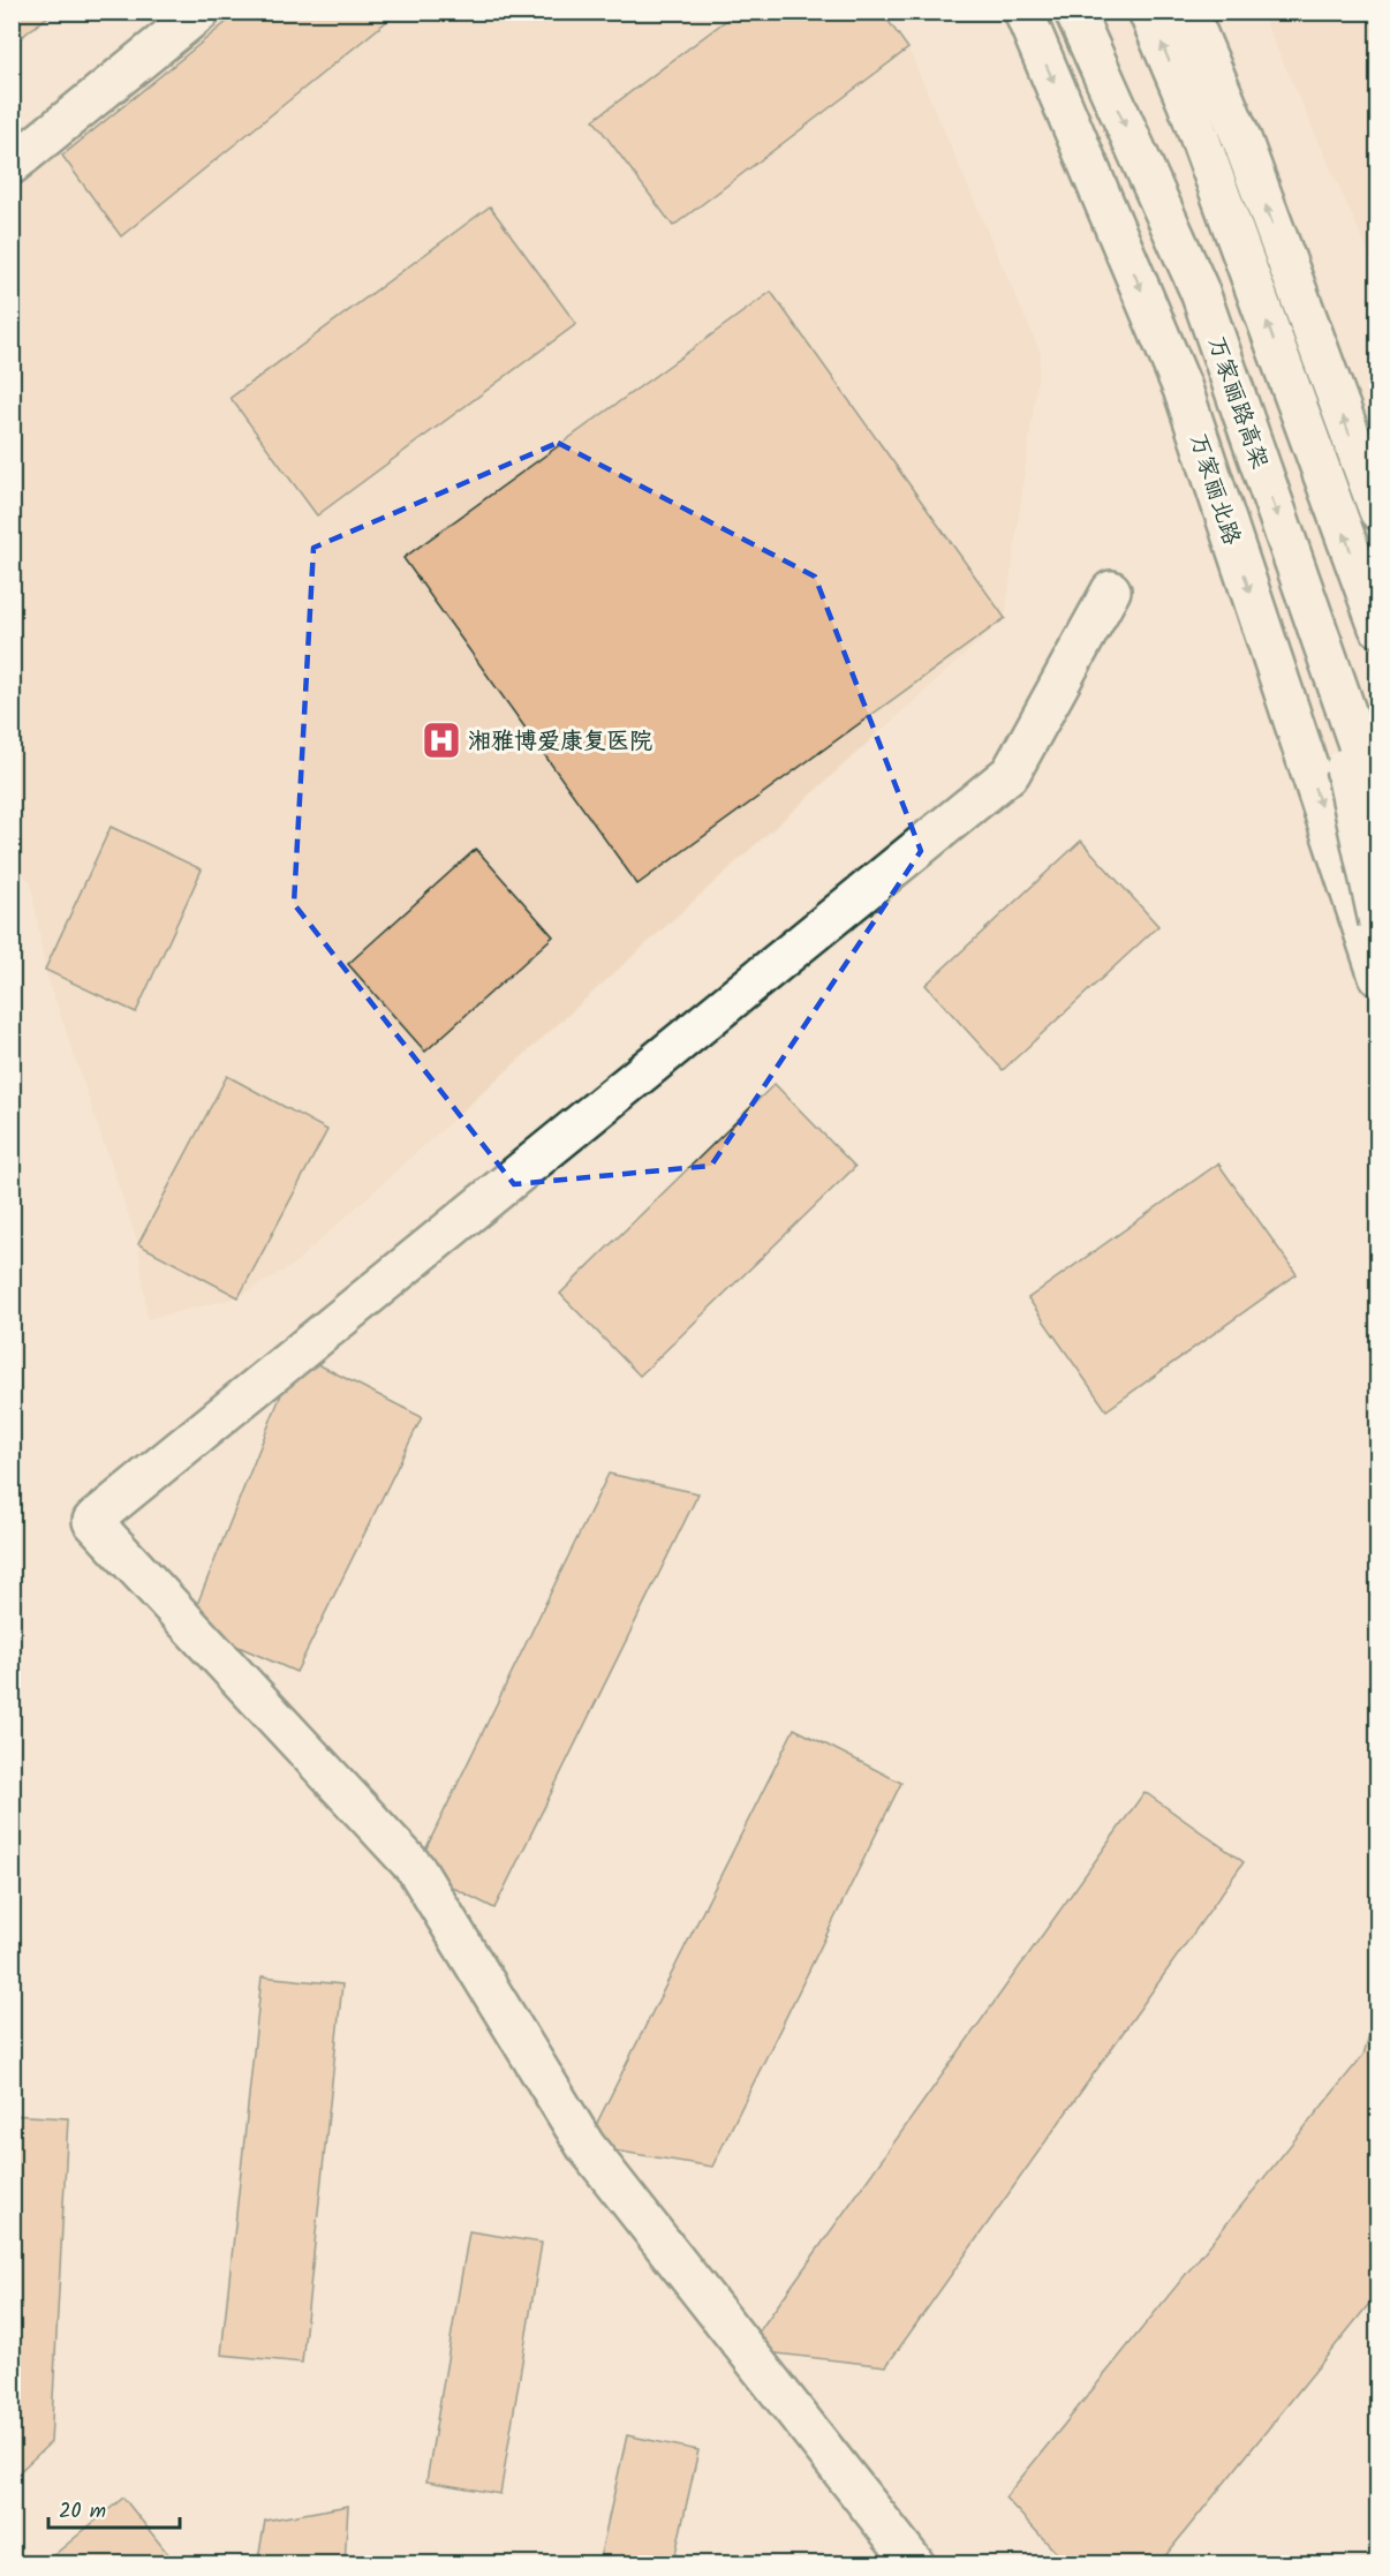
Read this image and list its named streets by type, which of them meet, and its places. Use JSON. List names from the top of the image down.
{
  "streets": {
    "main road": ["万家丽路高架", "万家丽北路"]
  },
  "places": {
    "hospital": ["湘雅博爱康复医院"]
  },
  "scale_bar": "20 m"
}
